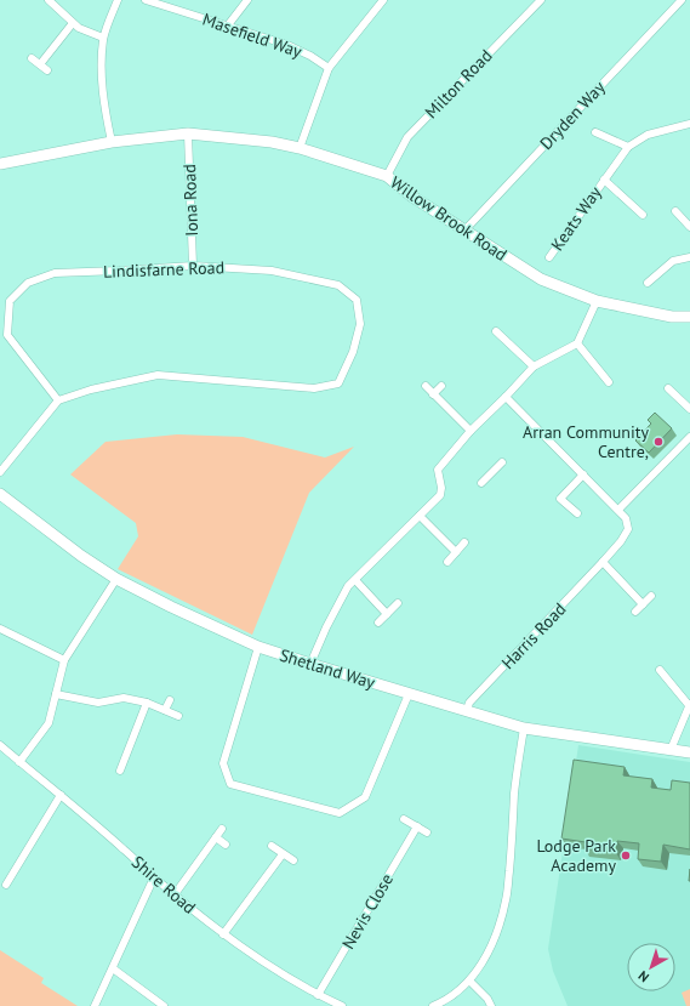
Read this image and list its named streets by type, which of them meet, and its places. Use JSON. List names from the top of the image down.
{
  "streets": {
    "street": [
      "Masefield Way",
      "Milton Road",
      "Dryden Way",
      "Iona Road",
      "Willow Brook Road",
      "Keats Way",
      "Lindisfarne Road",
      "Harris Road",
      "Shetland Way",
      "Shire Road",
      "Nevis Close"
    ]
  },
  "crossings": [
    ["Milton Road", "Willow Brook Road"],
    ["Dryden Way", "Willow Brook Road"],
    ["Iona Road", "Willow Brook Road"],
    ["Iona Road", "Lindisfarne Road"],
    ["Harris Road", "Shetland Way"],
    ["Shire Road", "Nevis Close"]
  ],
  "places": ["Arran Community Centre,", "Lodge Park Academy"],
  "north": "bottom left"
}
